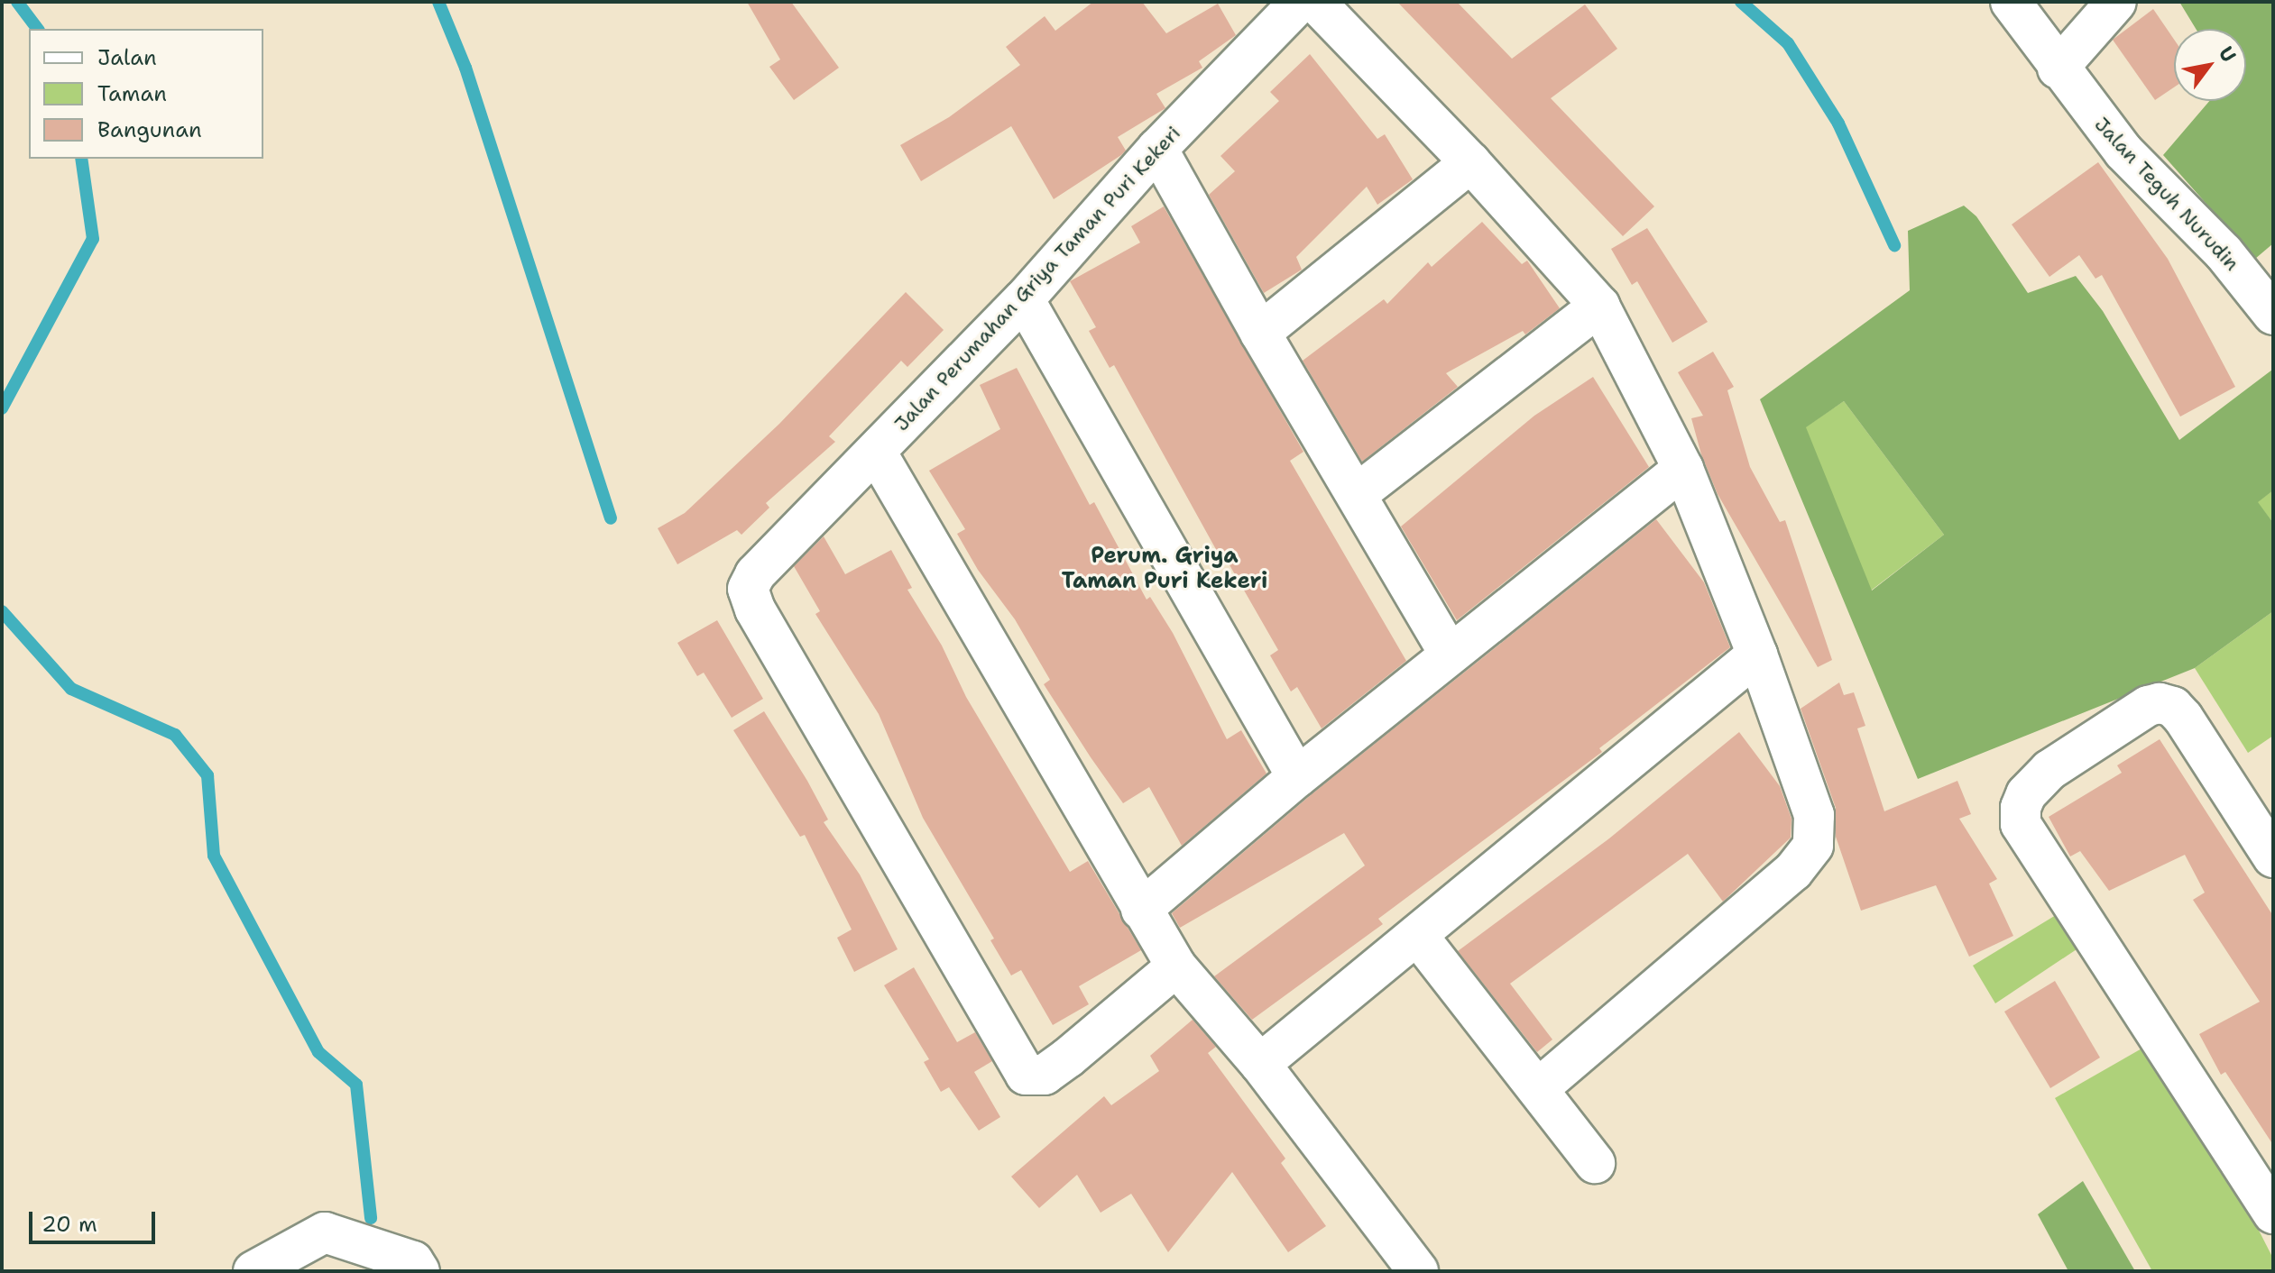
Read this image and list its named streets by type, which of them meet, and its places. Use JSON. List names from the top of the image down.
{
  "streets": {
    "street": ["Jalan Teguh Nurudin", "Jalan Perumahan Griya Taman Puri Kekeri"]
  },
  "districts": ["Perum. Griya Taman Puri Kekeri"],
  "legend": ["Jalan", "Taman", "Bangunan"],
  "scale_bar": "20 m",
  "north": "top right"
}
